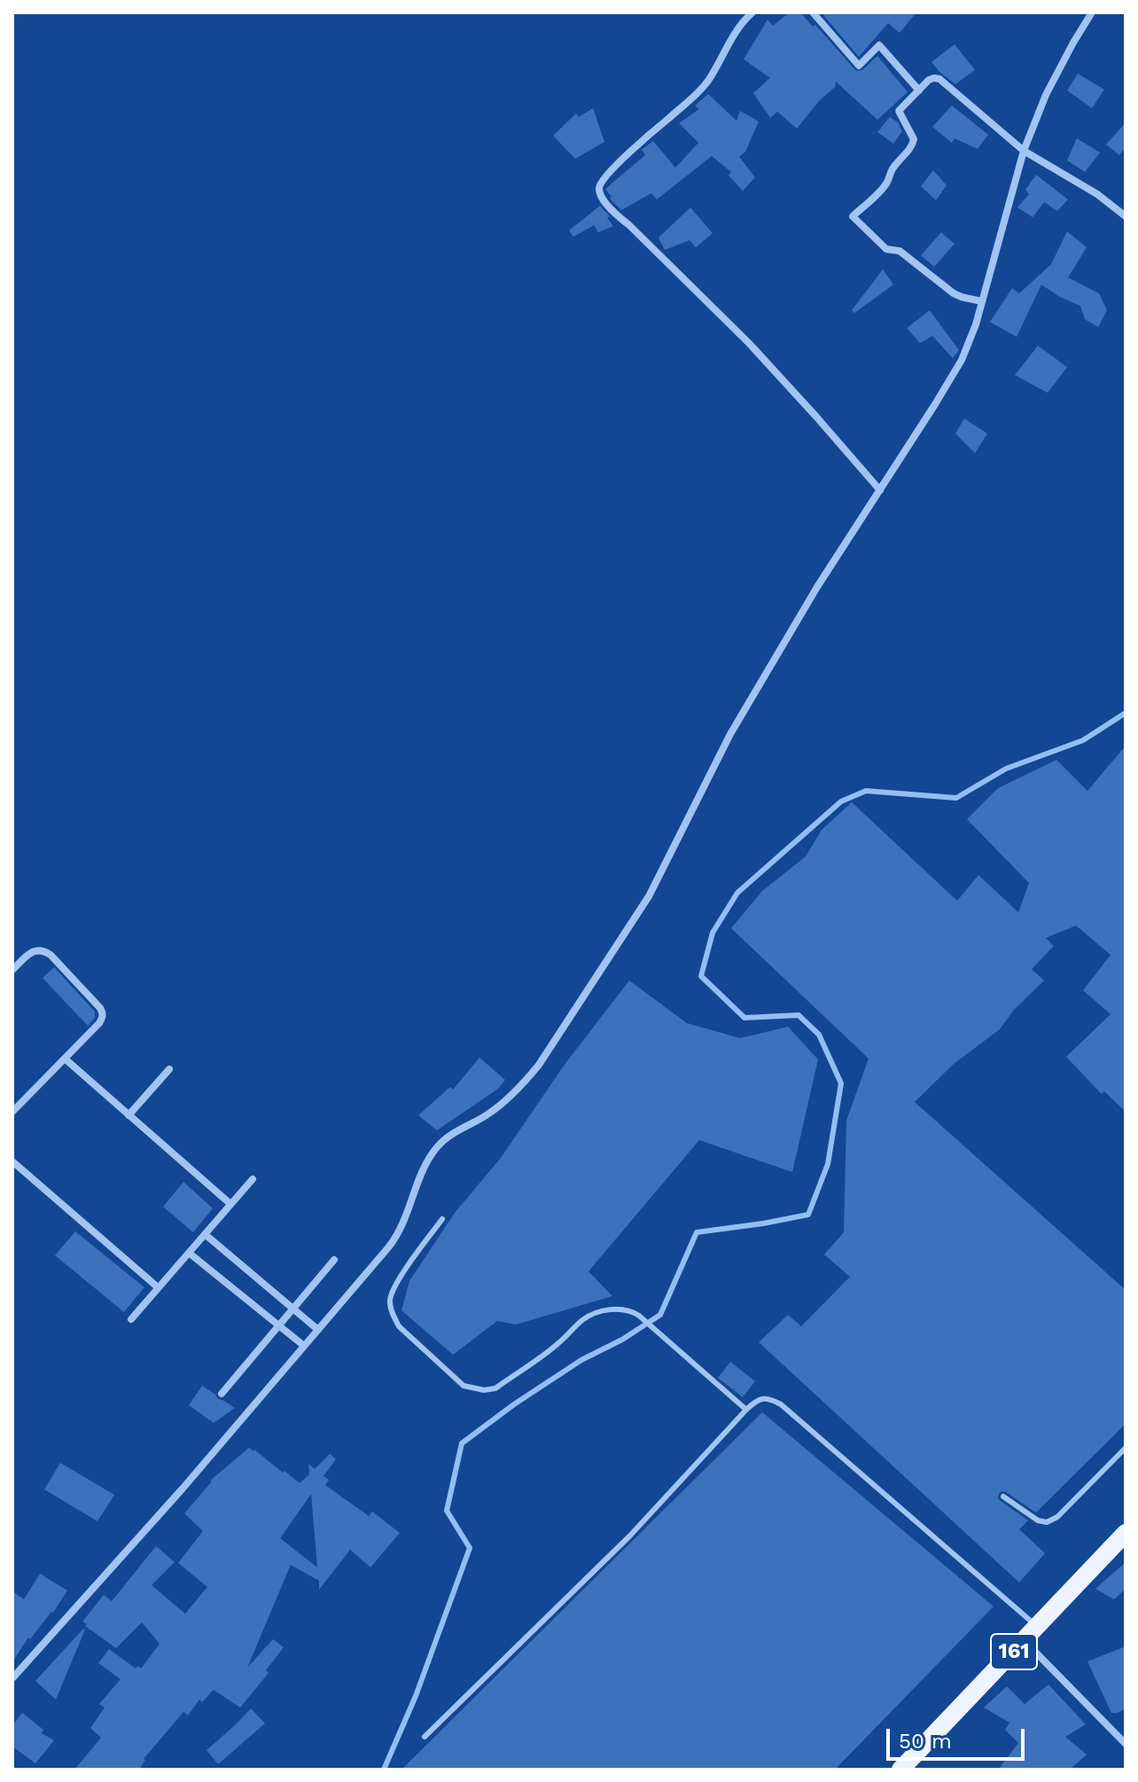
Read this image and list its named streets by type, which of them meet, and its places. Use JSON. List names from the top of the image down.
{
  "streets": {
    "main road": ["161"]
  },
  "scale_bar": "50 m"
}
